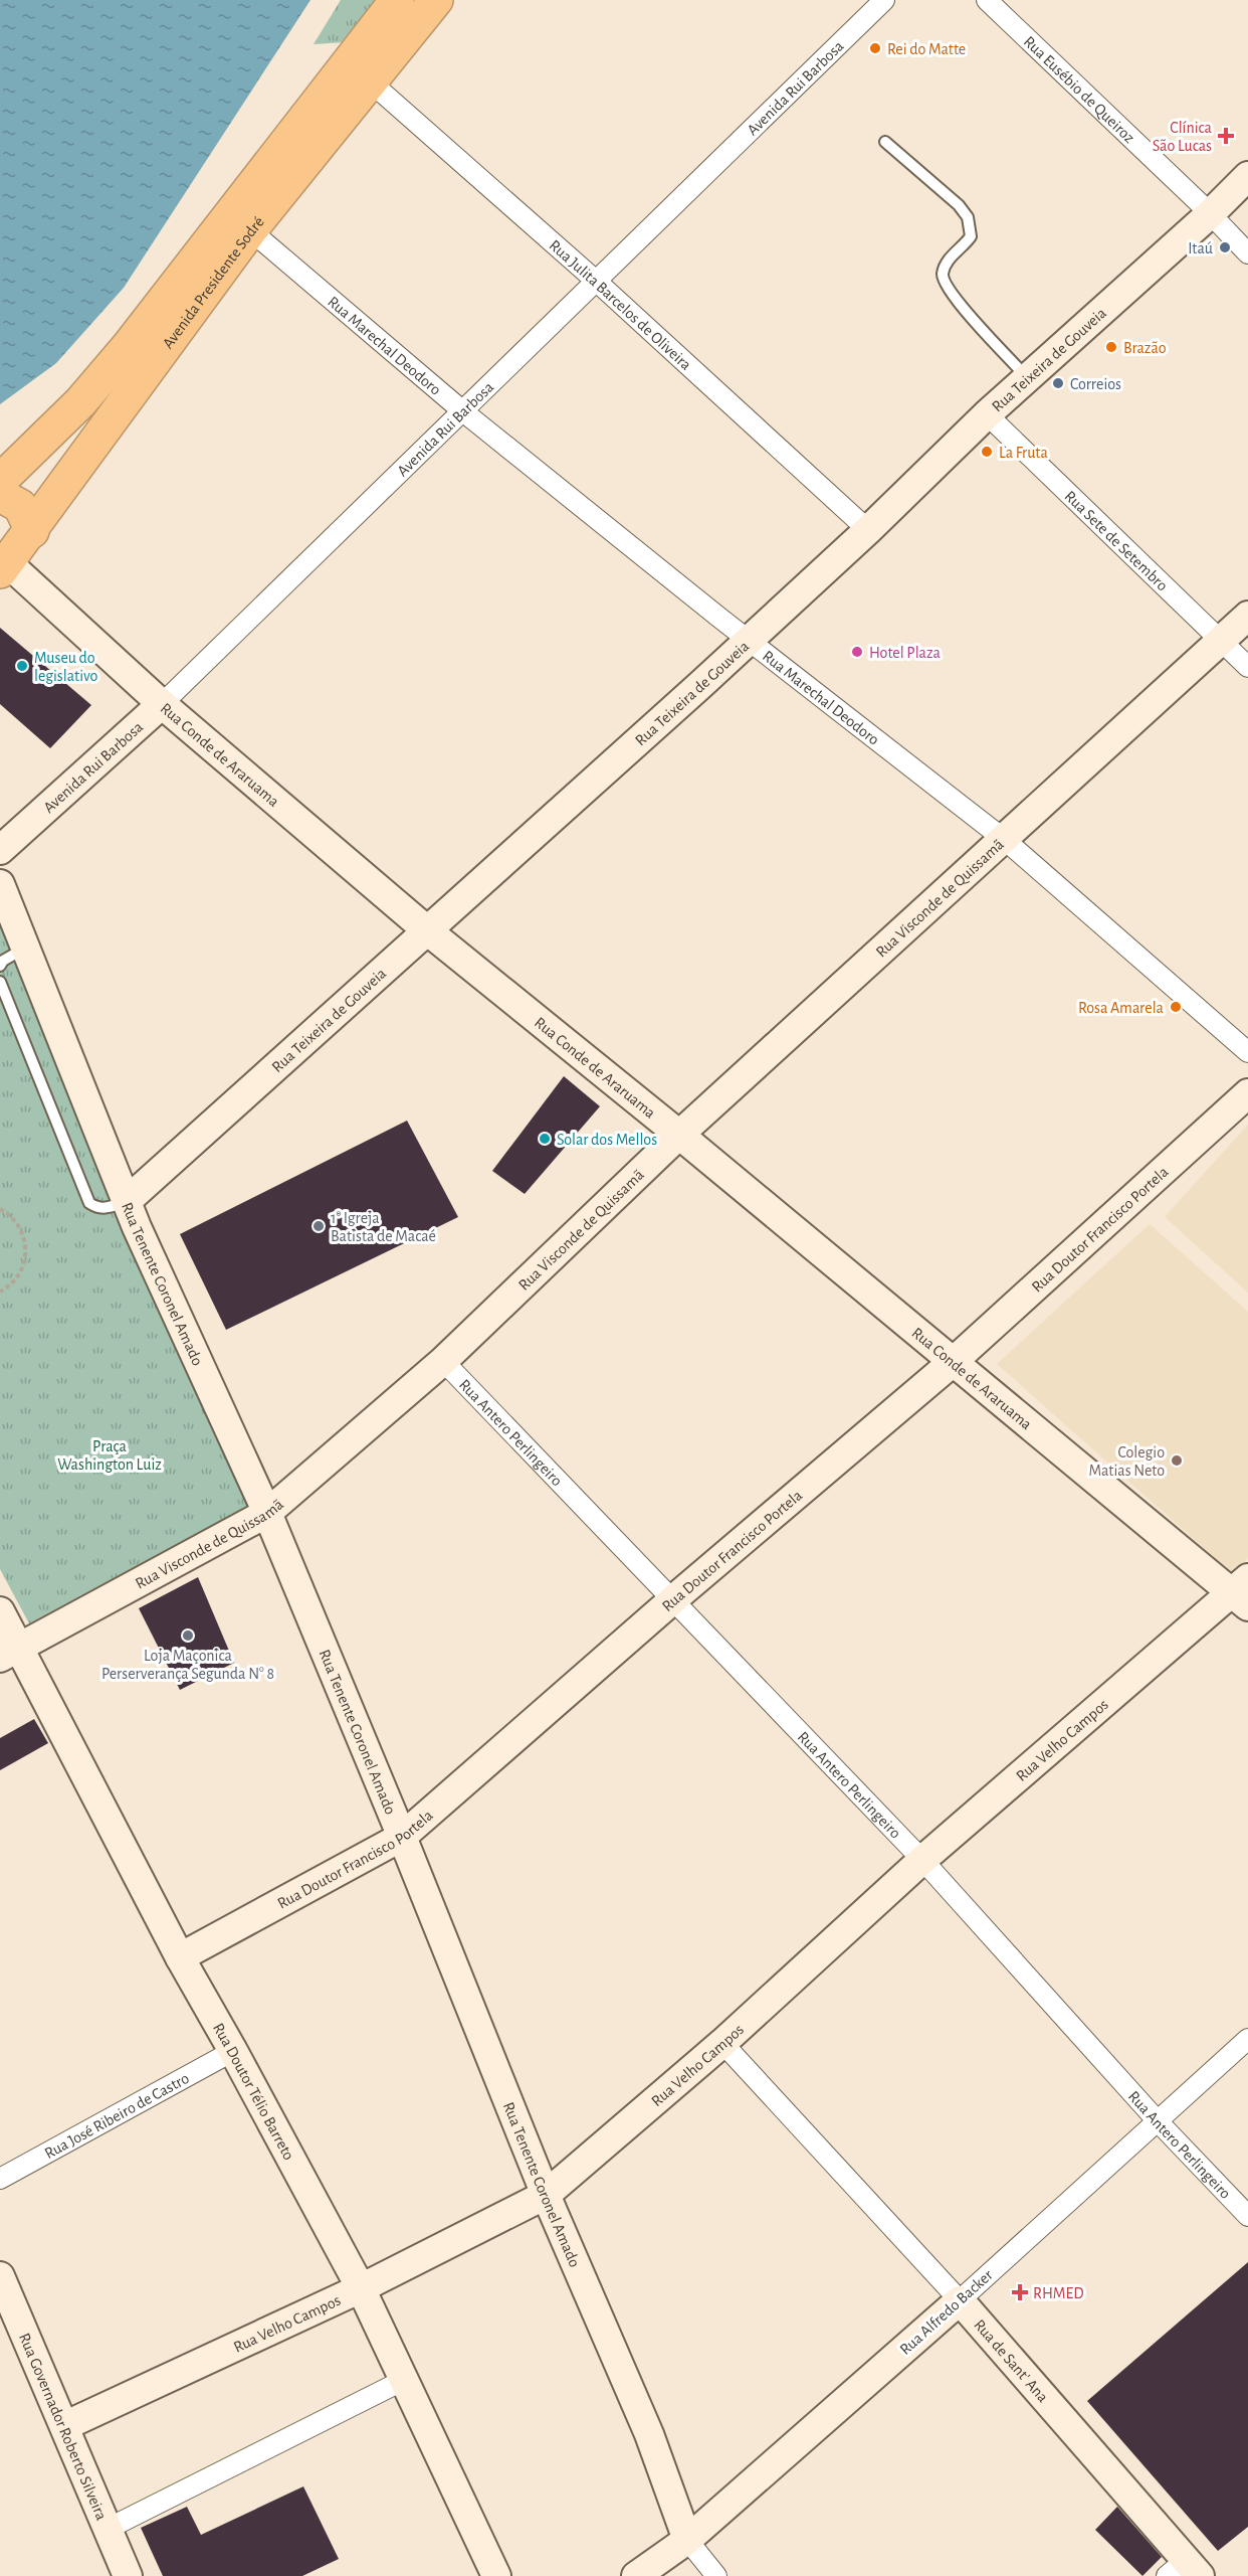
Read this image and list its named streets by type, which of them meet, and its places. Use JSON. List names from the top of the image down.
{
  "streets": {
    "highway": ["Avenida Presidente Sodré"],
    "street": [
      "Avenida Rui Barbosa",
      "Rua Eusébio de Queiroz",
      "Rua Julita Barcelos de Oliveira",
      "Rua Marechal Deodoro",
      "Rua Teixeira de Gouveia",
      "Rua Sete de Setembro",
      "Rua Conde de Araruama",
      "Rua Visconde de Quissamã",
      "Rua Doutor Francisco Portela",
      "Rua Tenente Coronel Amado",
      "Rua Antero Perlingeiro",
      "Rua Velho Campos",
      "Rua Doutor Télio Barreto",
      "Rua José Ribeiro de Castro",
      "Rua Alfredo Backer",
      "Rua de Sant' Ana",
      "Rua Governador Roberto Silveira"
    ]
  },
  "crossings": [
    ["Avenida Rui Barbosa", "Rua Julita Barcelos de Oliveira"],
    ["Avenida Rui Barbosa", "Rua Marechal Deodoro"],
    ["Avenida Rui Barbosa", "Rua Conde de Araruama"],
    ["Rua Eusébio de Queiroz", "Rua Teixeira de Gouveia"],
    ["Avenida Presidente Sodré", "Rua Julita Barcelos de Oliveira"],
    ["Avenida Presidente Sodré", "Rua Marechal Deodoro"],
    ["Avenida Presidente Sodré", "Rua Conde de Araruama"],
    ["Rua Julita Barcelos de Oliveira", "Rua Teixeira de Gouveia"],
    ["Rua Marechal Deodoro", "Rua Teixeira de Gouveia"],
    ["Rua Marechal Deodoro", "Rua Visconde de Quissamã"],
    ["Rua Teixeira de Gouveia", "Rua Sete de Setembro"],
    ["Rua Teixeira de Gouveia", "Rua Conde de Araruama"],
    ["Rua Teixeira de Gouveia", "Rua Tenente Coronel Amado"],
    ["Rua Sete de Setembro", "Rua Visconde de Quissamã"],
    ["Rua Conde de Araruama", "Rua Visconde de Quissamã"],
    ["Rua Conde de Araruama", "Rua Doutor Francisco Portela"],
    ["Rua Conde de Araruama", "Rua Velho Campos"],
    ["Rua Visconde de Quissamã", "Rua Tenente Coronel Amado"],
    ["Rua Visconde de Quissamã", "Rua Antero Perlingeiro"],
    ["Rua Visconde de Quissamã", "Rua Doutor Télio Barreto"],
    ["Rua Doutor Francisco Portela", "Rua Tenente Coronel Amado"],
    ["Rua Doutor Francisco Portela", "Rua Antero Perlingeiro"],
    ["Rua Doutor Francisco Portela", "Rua Doutor Télio Barreto"],
    ["Rua Tenente Coronel Amado", "Rua Velho Campos"],
    ["Rua Tenente Coronel Amado", "Rua Alfredo Backer"],
    ["Rua Antero Perlingeiro", "Rua Velho Campos"],
    ["Rua Antero Perlingeiro", "Rua Alfredo Backer"],
    ["Rua Velho Campos", "Rua Doutor Télio Barreto"],
    ["Rua Velho Campos", "Rua de Sant' Ana"],
    ["Rua Velho Campos", "Rua Governador Roberto Silveira"],
    ["Rua Doutor Télio Barreto", "Rua José Ribeiro de Castro"],
    ["Rua Alfredo Backer", "Rua de Sant' Ana"]
  ],
  "parks": ["Praça Washington Luiz"],
  "places": {
    "other": [
      "Rei do Matte",
      "Itaú",
      "Brazão",
      "Correios",
      "La Fruta",
      "Hotel Plaza",
      "Museu do legislativo",
      "Rosa Amarela",
      "Solar dos Mellos",
      "1° Igreja Batista de Macaé",
      "Colegio Matias Neto",
      "Loja Maçonica Perserverança Segunda N° 8"
    ],
    "health": ["Clínica São Lucas", "RHMED"]
  }
}
